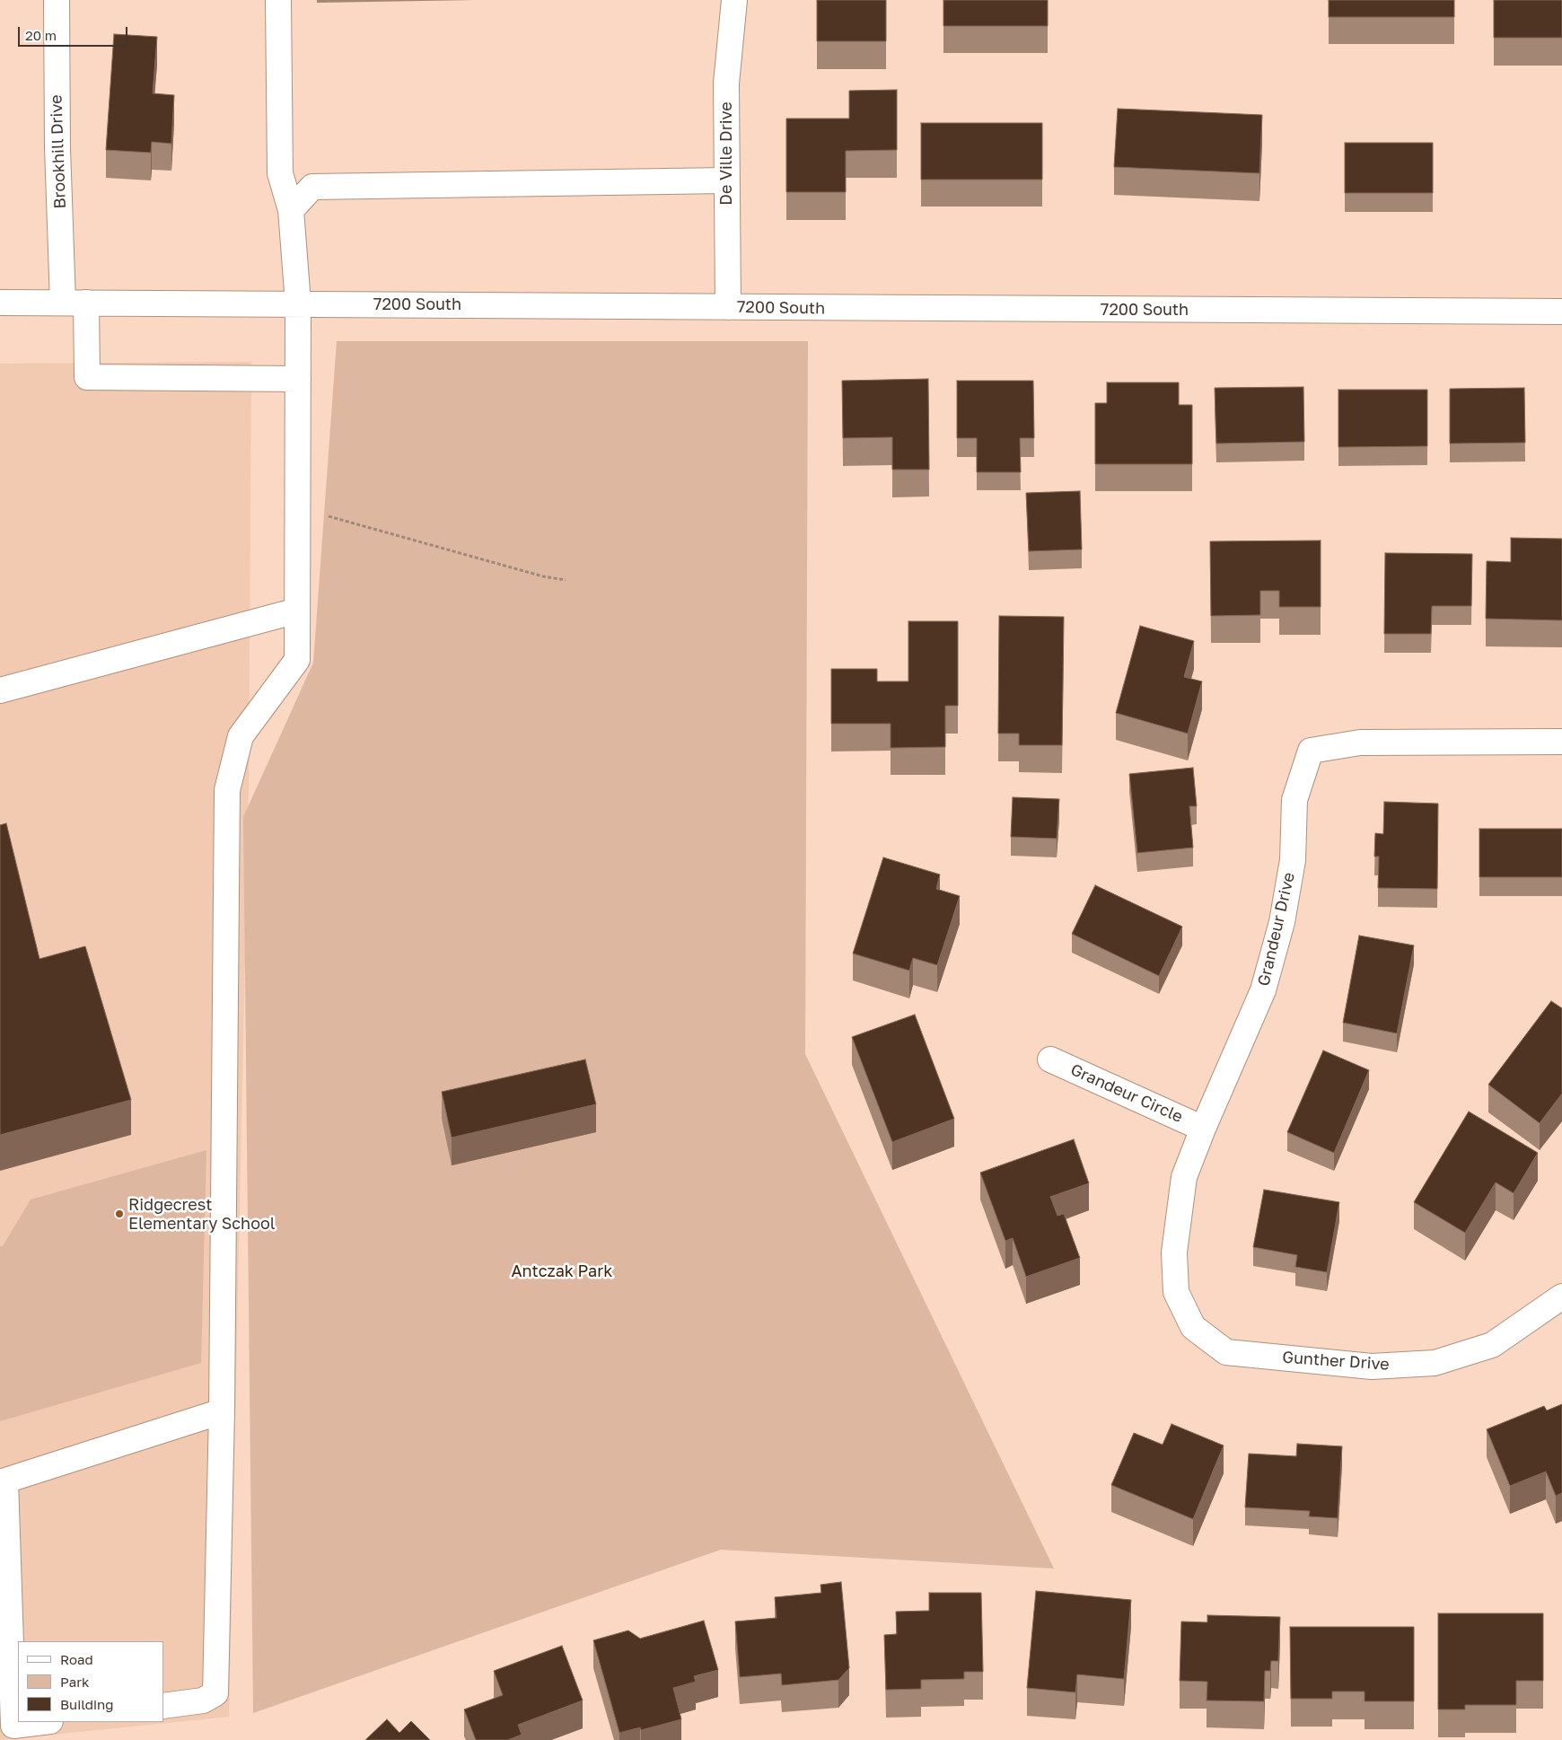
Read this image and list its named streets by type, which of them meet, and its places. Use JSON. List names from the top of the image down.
{
  "streets": {
    "street": [
      "Brookhill Drive",
      "De Ville Drive",
      "7200 South",
      "Grandeur Drive",
      "Grandeur Circle",
      "Gunther Drive"
    ]
  },
  "crossings": [
    ["Brookhill Drive", "7200 South"],
    ["De Ville Drive", "7200 South"],
    ["Grandeur Drive", "Grandeur Circle"],
    ["Grandeur Drive", "Gunther Drive"]
  ],
  "parks": ["Antczak Park"],
  "places": ["Ridgecrest Elementary School"],
  "legend": ["Road", "Park", "Building"],
  "scale_bar": "20 m"
}
